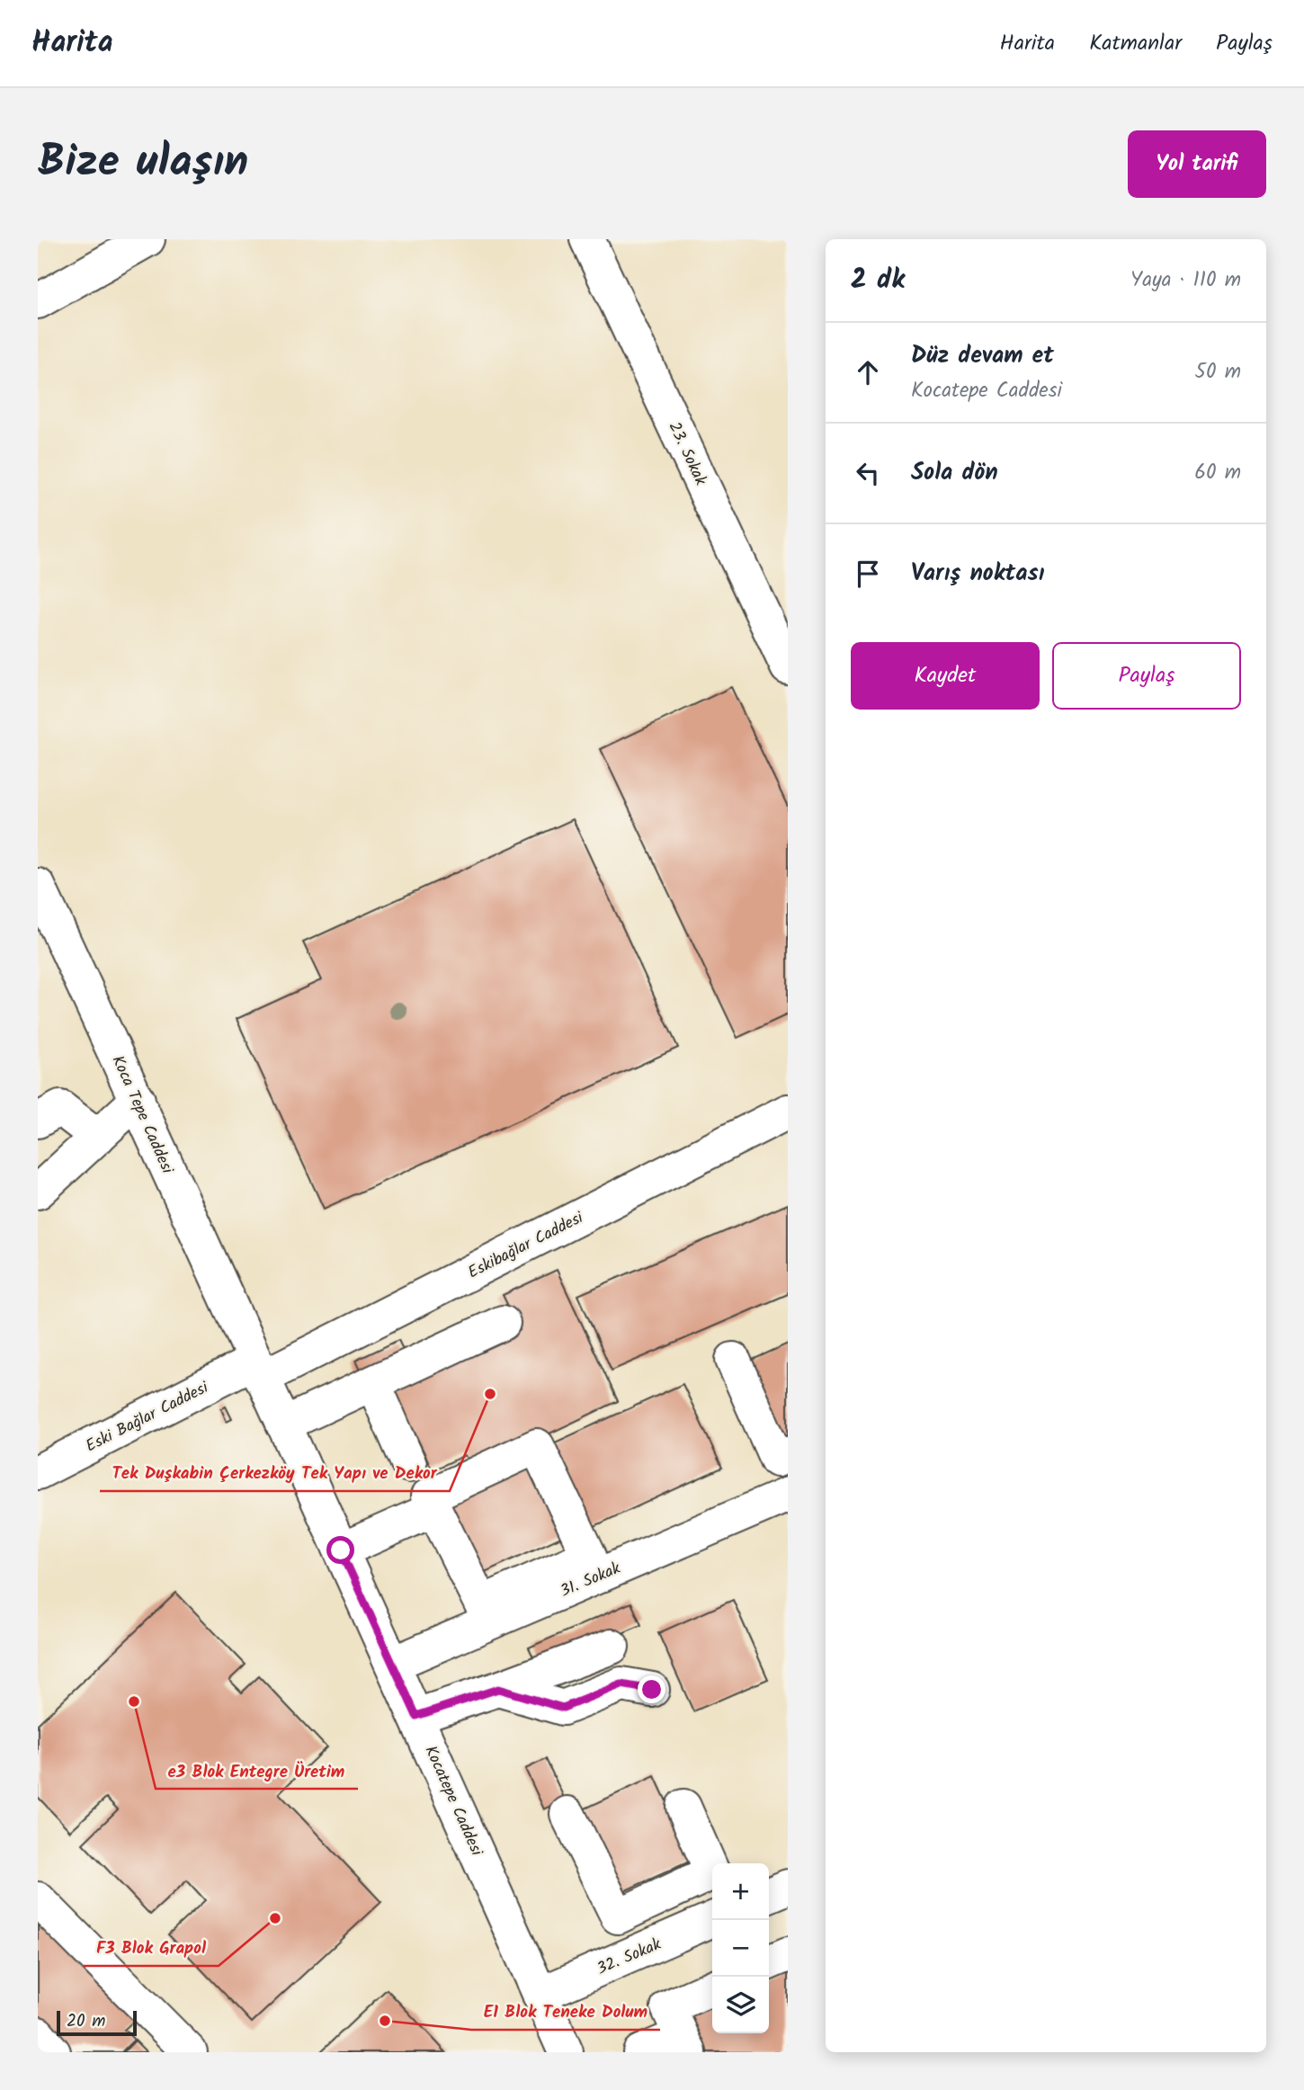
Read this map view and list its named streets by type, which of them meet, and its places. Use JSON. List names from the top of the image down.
{
  "streets": {
    "street": [
      "23. Sokak",
      "Koca Tepe Caddesi",
      "Eskibağlar Caddesi",
      "Eski Bağlar Caddesi",
      "31. Sokak",
      "Kocatepe Caddesi",
      "32. Sokak"
    ]
  },
  "crossings": [
    ["Koca Tepe Caddesi", "Eskibağlar Caddesi"],
    ["Koca Tepe Caddesi", "Eski Bağlar Caddesi"],
    ["Koca Tepe Caddesi", "Kocatepe Caddesi"],
    ["Eskibağlar Caddesi", "Eski Bağlar Caddesi"],
    ["Eskibağlar Caddesi", "Kocatepe Caddesi"],
    ["Eski Bağlar Caddesi", "Kocatepe Caddesi"],
    ["31. Sokak", "Kocatepe Caddesi"],
    ["Kocatepe Caddesi", "32. Sokak"]
  ],
  "places": [
    "Tek Duşkabin Çerkezköy Tek Yapı ve Dekor",
    "e3 Blok Entegre Üretim",
    "F3 Blok Grapol",
    "E1 Blok Teneke Dolum"
  ],
  "scale_bar": "20 m",
  "page": {
    "header": "Harita",
    "nav": ["Harita", "Katmanlar", "Paylaş"],
    "title": "Bize ulaşın",
    "buttons": [
      "Yol tarifi",
      ["Kaydet", "Paylaş"]
    ],
    "heading": ["2 dk", "Yaya · 110 m"],
    "list": [
      ["Düz devam et", "Kocatepe Caddesi", "50 m"],
      ["Sola dön", "60 m"],
      "Varış noktası"
    ],
    "map_buttons": ["+", "−"],
    "scale": "20 m"
  }
}
